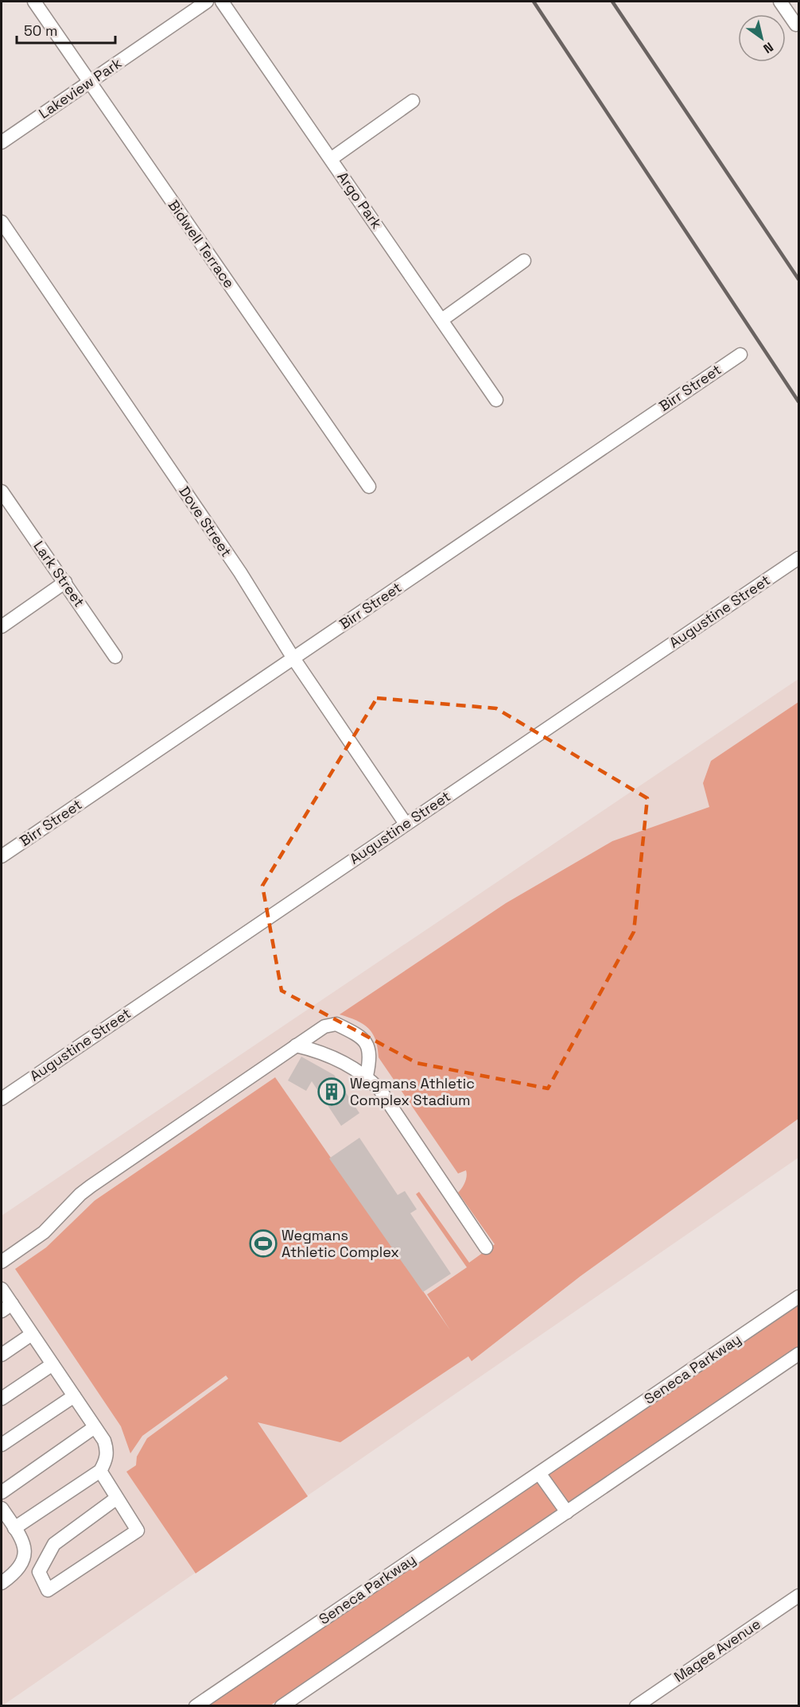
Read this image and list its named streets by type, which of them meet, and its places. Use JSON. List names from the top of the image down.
{
  "streets": {
    "street": [
      "Lakeview Park",
      "Argo Park",
      "Bidwell Terrace",
      "Birr Street",
      "Dove Street",
      "Lark Street",
      "Augustine Street",
      "Seneca Parkway",
      "Magee Avenue"
    ]
  },
  "crossings": [
    ["Lakeview Park", "Bidwell Terrace"],
    ["Birr Street", "Dove Street"],
    ["Dove Street", "Augustine Street"]
  ],
  "places": {
    "building": ["Wegmans Athletic Complex Stadium"],
    "sports": ["Wegmans Athletic Complex"]
  },
  "scale_bar": "50 m",
  "north": "bottom right"
}
